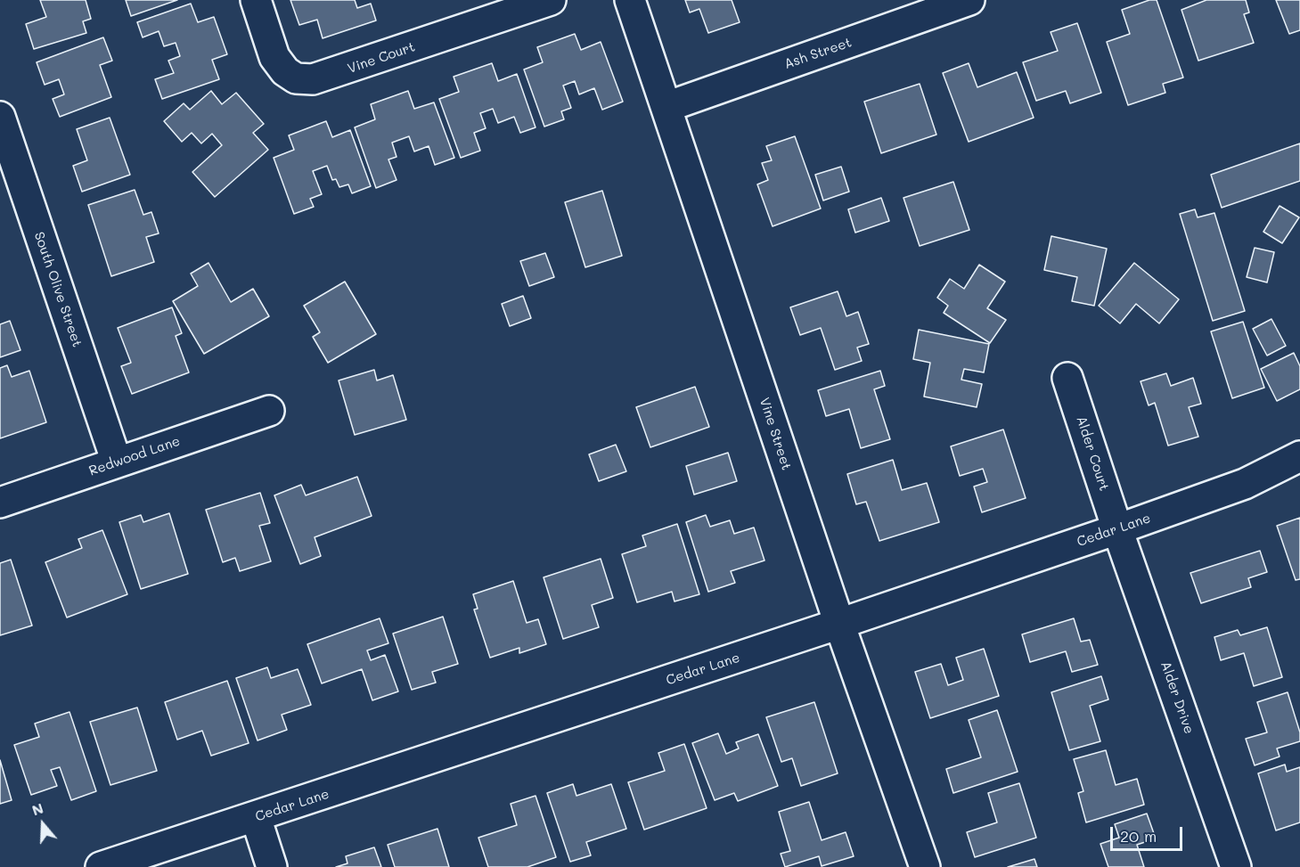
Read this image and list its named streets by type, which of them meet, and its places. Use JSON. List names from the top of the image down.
{
  "streets": {
    "street": [
      "Ash Street",
      "Vine Court",
      "South Olive Street",
      "Vine Street",
      "Alder Court",
      "Redwood Lane",
      "Cedar Lane",
      "Alder Drive"
    ]
  },
  "crossings": [
    ["Ash Street", "Vine Street"],
    ["South Olive Street", "Redwood Lane"],
    ["Vine Street", "Cedar Lane"],
    ["Alder Court", "Cedar Lane"],
    ["Alder Court", "Alder Drive"],
    ["Cedar Lane", "Alder Drive"]
  ],
  "scale_bar": "20 m",
  "north": "top"
}
